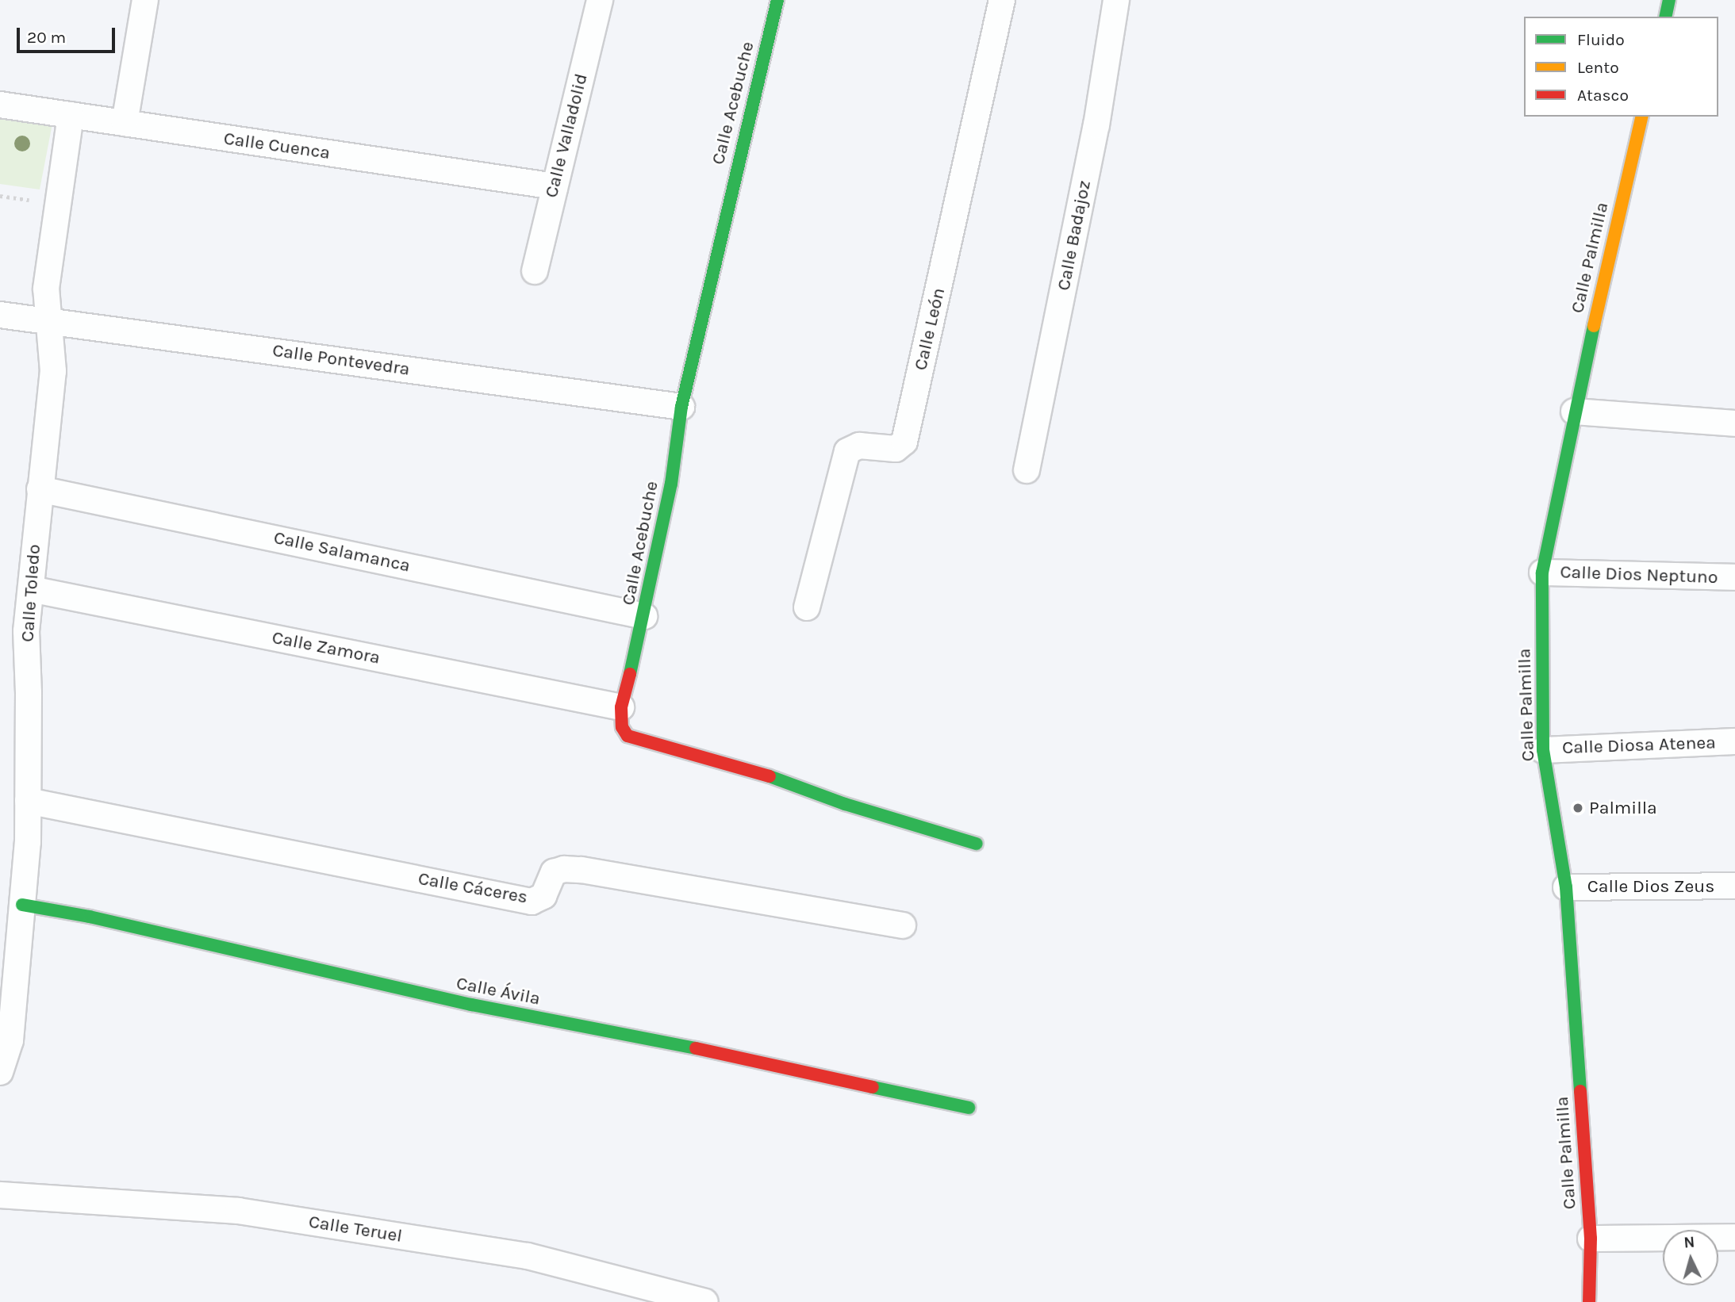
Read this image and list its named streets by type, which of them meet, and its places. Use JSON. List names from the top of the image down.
{
  "streets": {
    "street": [
      "Calle Acebuche",
      "Calle Valladolid",
      "Calle Cuenca",
      "Calle Badajoz",
      "Calle Palmilla",
      "Calle León",
      "Calle Pontevedra",
      "Calle Salamanca",
      "Calle Dios Neptuno",
      "Calle Toledo",
      "Calle Zamora",
      "Calle Diosa Atenea",
      "Calle Dios Zeus",
      "Calle Cáceres",
      "Calle Ávila",
      "Calle Teruel"
    ]
  },
  "crossings": [
    ["Calle Acebuche", "Calle Pontevedra"],
    ["Calle Acebuche", "Calle Salamanca"],
    ["Calle Acebuche", "Calle Zamora"],
    ["Calle Valladolid", "Calle Cuenca"],
    ["Calle Cuenca", "Calle Toledo"],
    ["Calle Palmilla", "Calle Dios Neptuno"],
    ["Calle Palmilla", "Calle Diosa Atenea"],
    ["Calle Palmilla", "Calle Dios Zeus"],
    ["Calle Pontevedra", "Calle Toledo"],
    ["Calle Salamanca", "Calle Toledo"],
    ["Calle Toledo", "Calle Zamora"],
    ["Calle Toledo", "Calle Cáceres"],
    ["Calle Toledo", "Calle Ávila"]
  ],
  "places": ["Palmilla"],
  "legend": ["Fluido", "Lento", "Atasco"],
  "scale_bar": "20 m",
  "north": "top"
}
